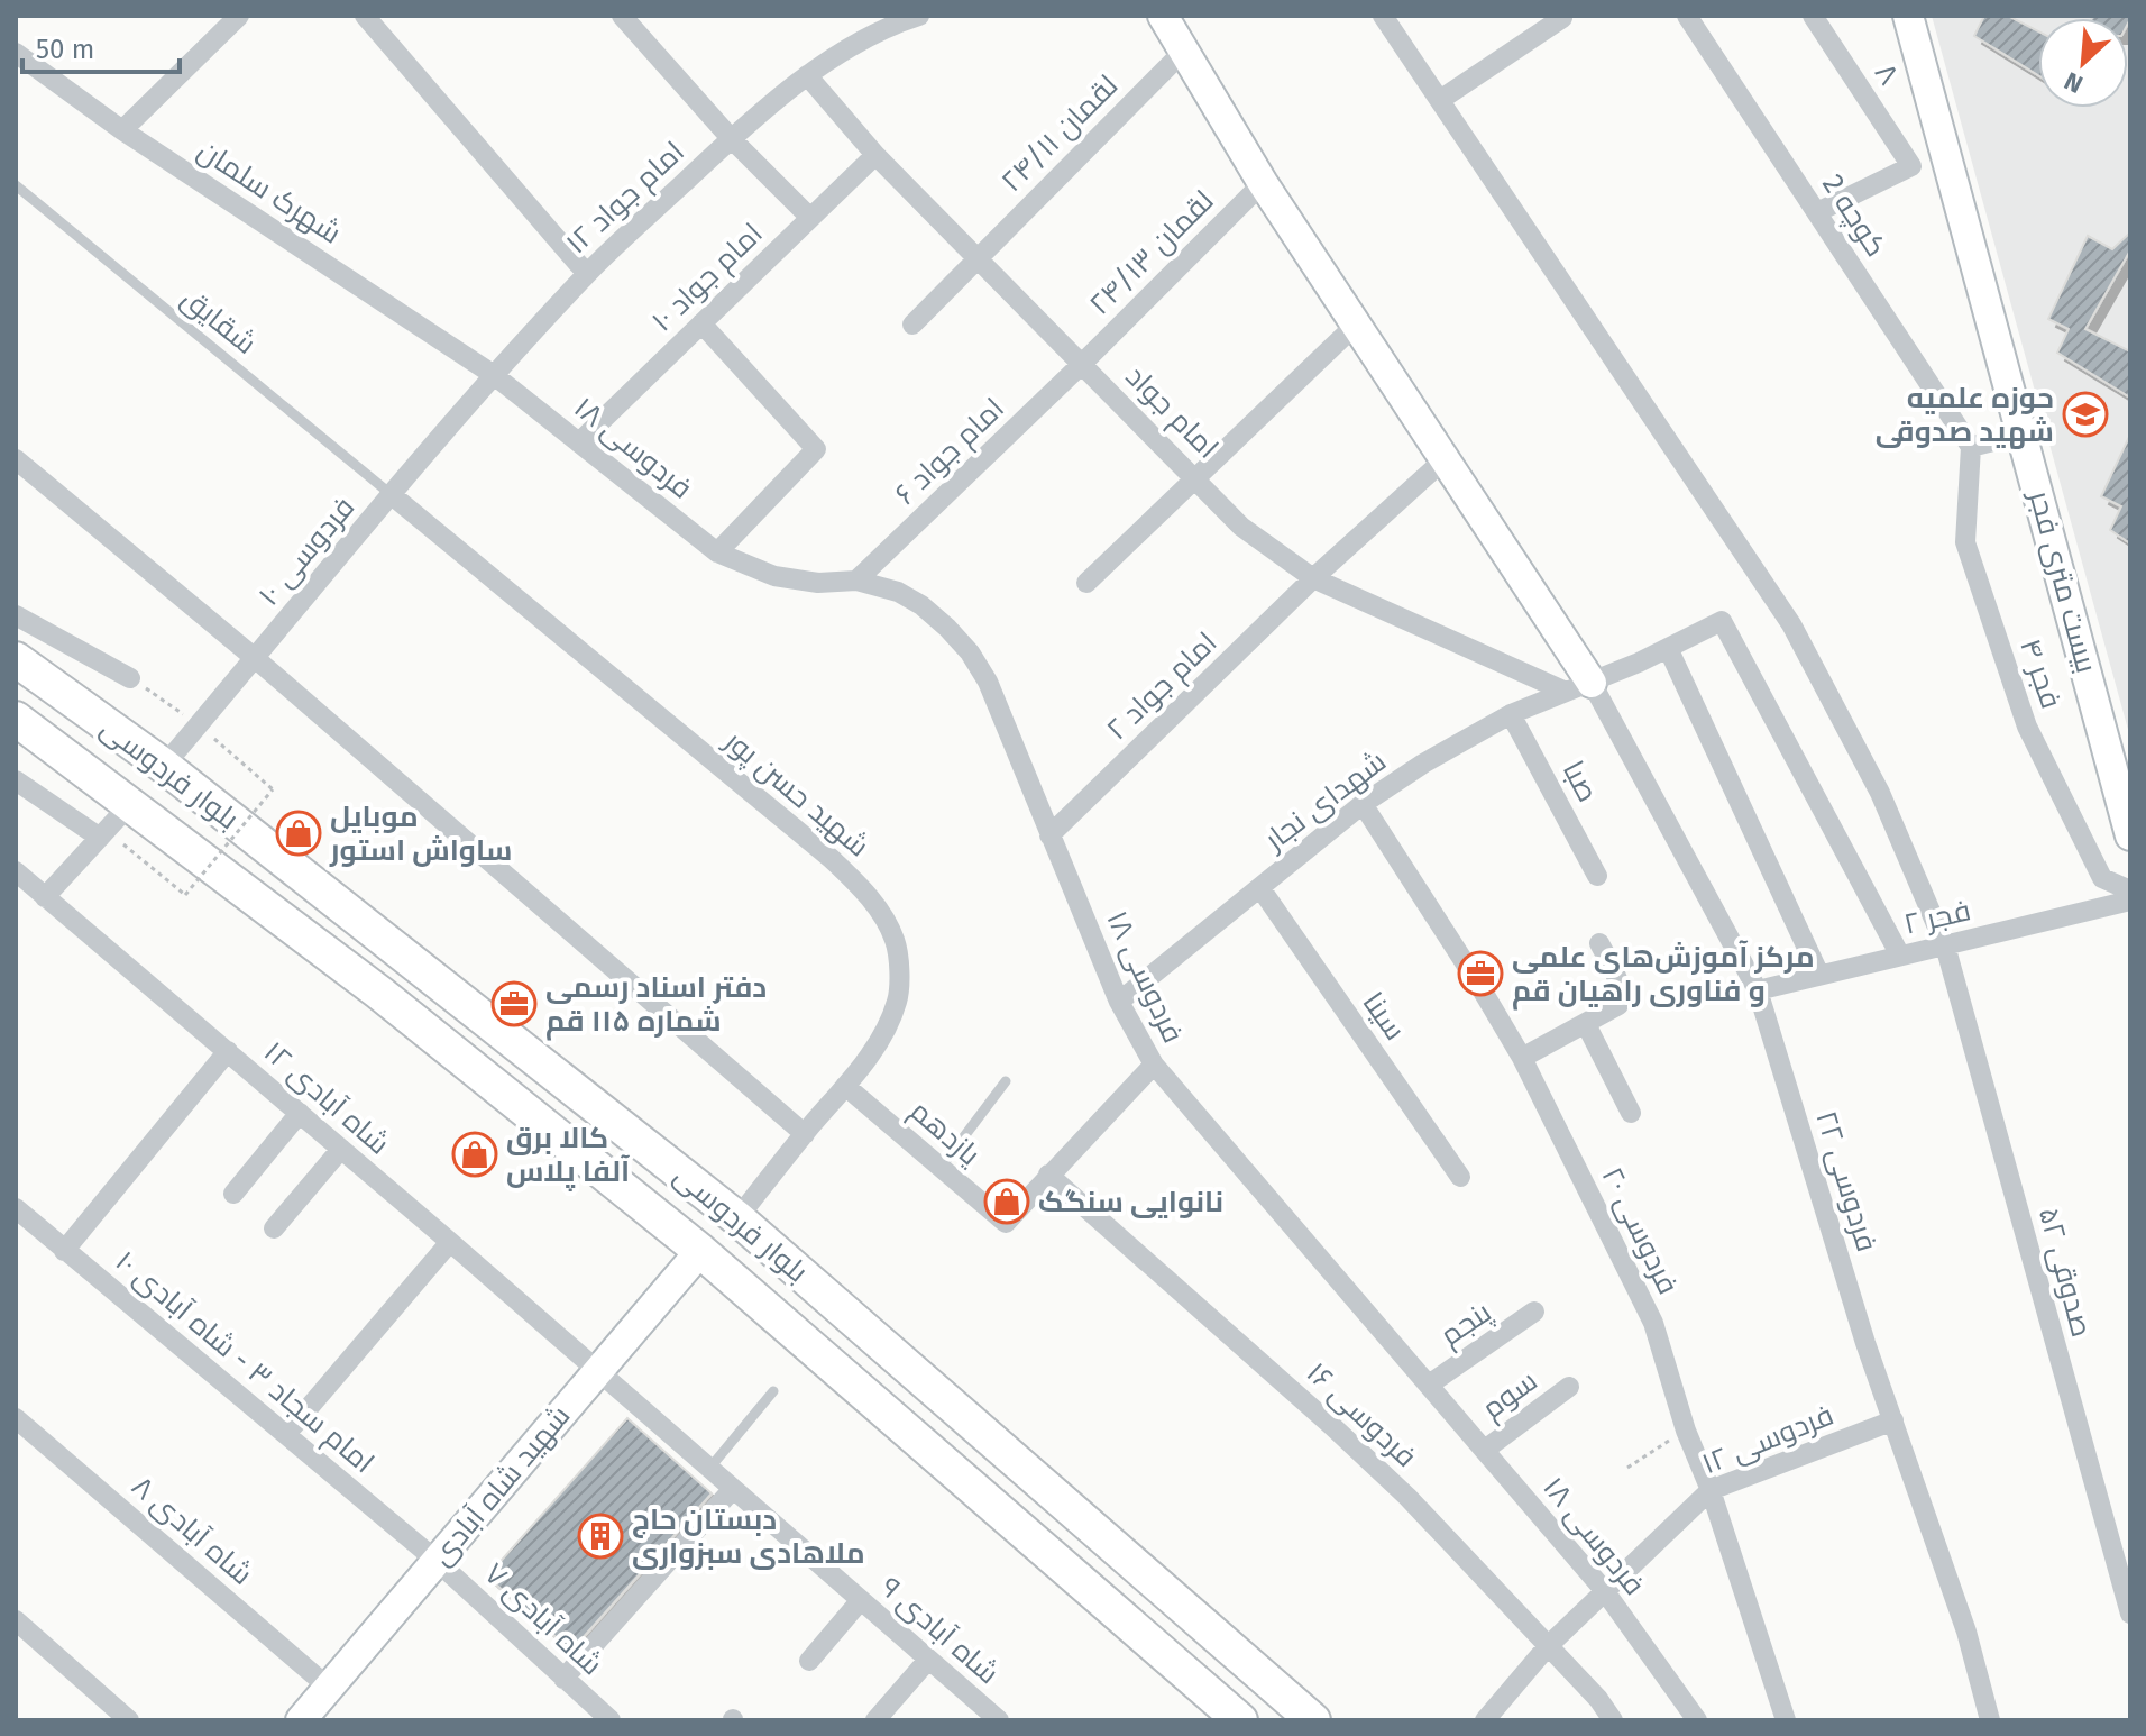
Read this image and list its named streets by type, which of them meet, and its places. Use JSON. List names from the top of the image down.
{
  "streets": {
    "main road": ["بلوار فردوسی"],
    "street": [
      "۸",
      "لقمان ۲۴/۱۱",
      "شهرک سلمان",
      "امام جواد ۱۲",
      "کوچه 2",
      "لقمان ۲۴/۱۳",
      "امام جواد ۱۰",
      "امام جواد",
      "فردوسی ۱۸",
      "امام جواد ۶",
      "فردوسی ۱۰",
      "بیست متری فجر",
      "فجر ۴",
      "امام جواد ۲",
      "صبا",
      "شهید حسن پور",
      "شهدای نجار",
      "فجر ۲",
      "سینا",
      "شاه آبادی ۱۲",
      "یازدهم",
      "فردوسی ۲۲",
      "فردوسی ۲۰",
      "صدوقی ۵۲",
      "پنجم",
      "امام سجاد ۳ - شاه آبادی ۱۰",
      "سوم",
      "فردوسی ۱۶",
      "فردوسی ۱۲",
      "شهید شاه آبادی",
      "شاه آبادی ۸",
      "شاه آبادی ۷",
      "شاه آبادی ۹"
    ],
    "lane": ["شقایق"]
  },
  "crossings": [
    ["۸", "کوچه 2"],
    ["لقمان ۲۴/۱۱", "امام جواد"],
    ["شهرک سلمان", "امام جواد ۱۲"],
    ["شهرک سلمان", "فردوسی ۱۸"],
    ["شهرک سلمان", "فردوسی ۱۰"],
    ["امام جواد ۱۲", "امام جواد"],
    ["امام جواد ۱۲", "فردوسی ۱۸"],
    ["امام جواد ۱۲", "فردوسی ۱۰"],
    ["کوچه 2", "فجر ۴"],
    ["لقمان ۲۴/۱۳", "امام جواد"],
    ["لقمان ۲۴/۱۳", "امام جواد ۶"],
    ["امام جواد ۱۰", "امام جواد"],
    ["امام جواد ۱۰", "فردوسی ۱۸"],
    ["شقایق", "فردوسی ۱۰"],
    ["شقایق", "شهید حسن پور"],
    ["امام جواد", "امام جواد ۶"],
    ["امام جواد", "امام جواد ۲"],
    ["امام جواد", "شهدای نجار"],
    ["امام جواد", "فردوسی ۲۲"],
    ["فردوسی ۱۸", "امام جواد ۶"],
    ["فردوسی ۱۸", "فردوسی ۱۰"],
    ["فردوسی ۱۸", "امام جواد ۲"],
    ["فردوسی ۱۸", "شهدای نجار"],
    ["فردوسی ۱۸", "یازدهم"],
    ["فردوسی ۱۸", "پنجم"],
    ["فردوسی ۱۸", "سوم"],
    ["فردوسی ۱۸", "فردوسی ۱۲"],
    ["فردوسی ۱۰", "بلوار فردوسی"],
    ["فردوسی ۱۰", "شهید حسن پور"],
    ["بلوار فردوسی", "شهید حسن پور"],
    ["بلوار فردوسی", "شهید شاه آبادی"],
    ["صبا", "شهدای نجار"],
    ["شهید حسن پور", "یازدهم"],
    ["شهدای نجار", "فجر ۲"],
    ["شهدای نجار", "سینا"],
    ["شهدای نجار", "فردوسی ۲۲"],
    ["شهدای نجار", "فردوسی ۲۰"],
    ["فجر ۲", "فردوسی ۲۲"],
    ["فجر ۲", "صدوقی ۵۲"],
    ["شاه آبادی ۱۲", "شهید شاه آبادی"],
    ["شاه آبادی ۱۲", "شاه آبادی ۹"],
    ["یازدهم", "فردوسی ۱۶"],
    ["فردوسی ۲۲", "فردوسی ۱۲"],
    ["فردوسی ۲۰", "فردوسی ۱۲"],
    ["امام سجاد ۳ - شاه آبادی ۱۰", "شهید شاه آبادی"],
    ["امام سجاد ۳ - شاه آبادی ۱۰", "شاه آبادی ۷"],
    ["فردوسی ۱۶", "فردوسی ۱۲"],
    ["شهید شاه آبادی", "شاه آبادی ۸"],
    ["شهید شاه آبادی", "شاه آبادی ۷"],
    ["شهید شاه آبادی", "شاه آبادی ۹"]
  ],
  "places": {
    "school or university": ["حوزه علمیه شهید صدوقی"],
    "shop": ["موبایل ساواش استور", "کالا برق آلفا پلاس", "نانوایی سنگک"],
    "office": ["مرکز آموزش‌های علمی و فناوری راهیان قم", "دفتر اسناد رسمی شماره ۱۱۵ قم"],
    "building": ["دبستان حاج ملاهادی سبزواری"]
  },
  "scale_bar": "50 m",
  "north": "bottom left"
}
